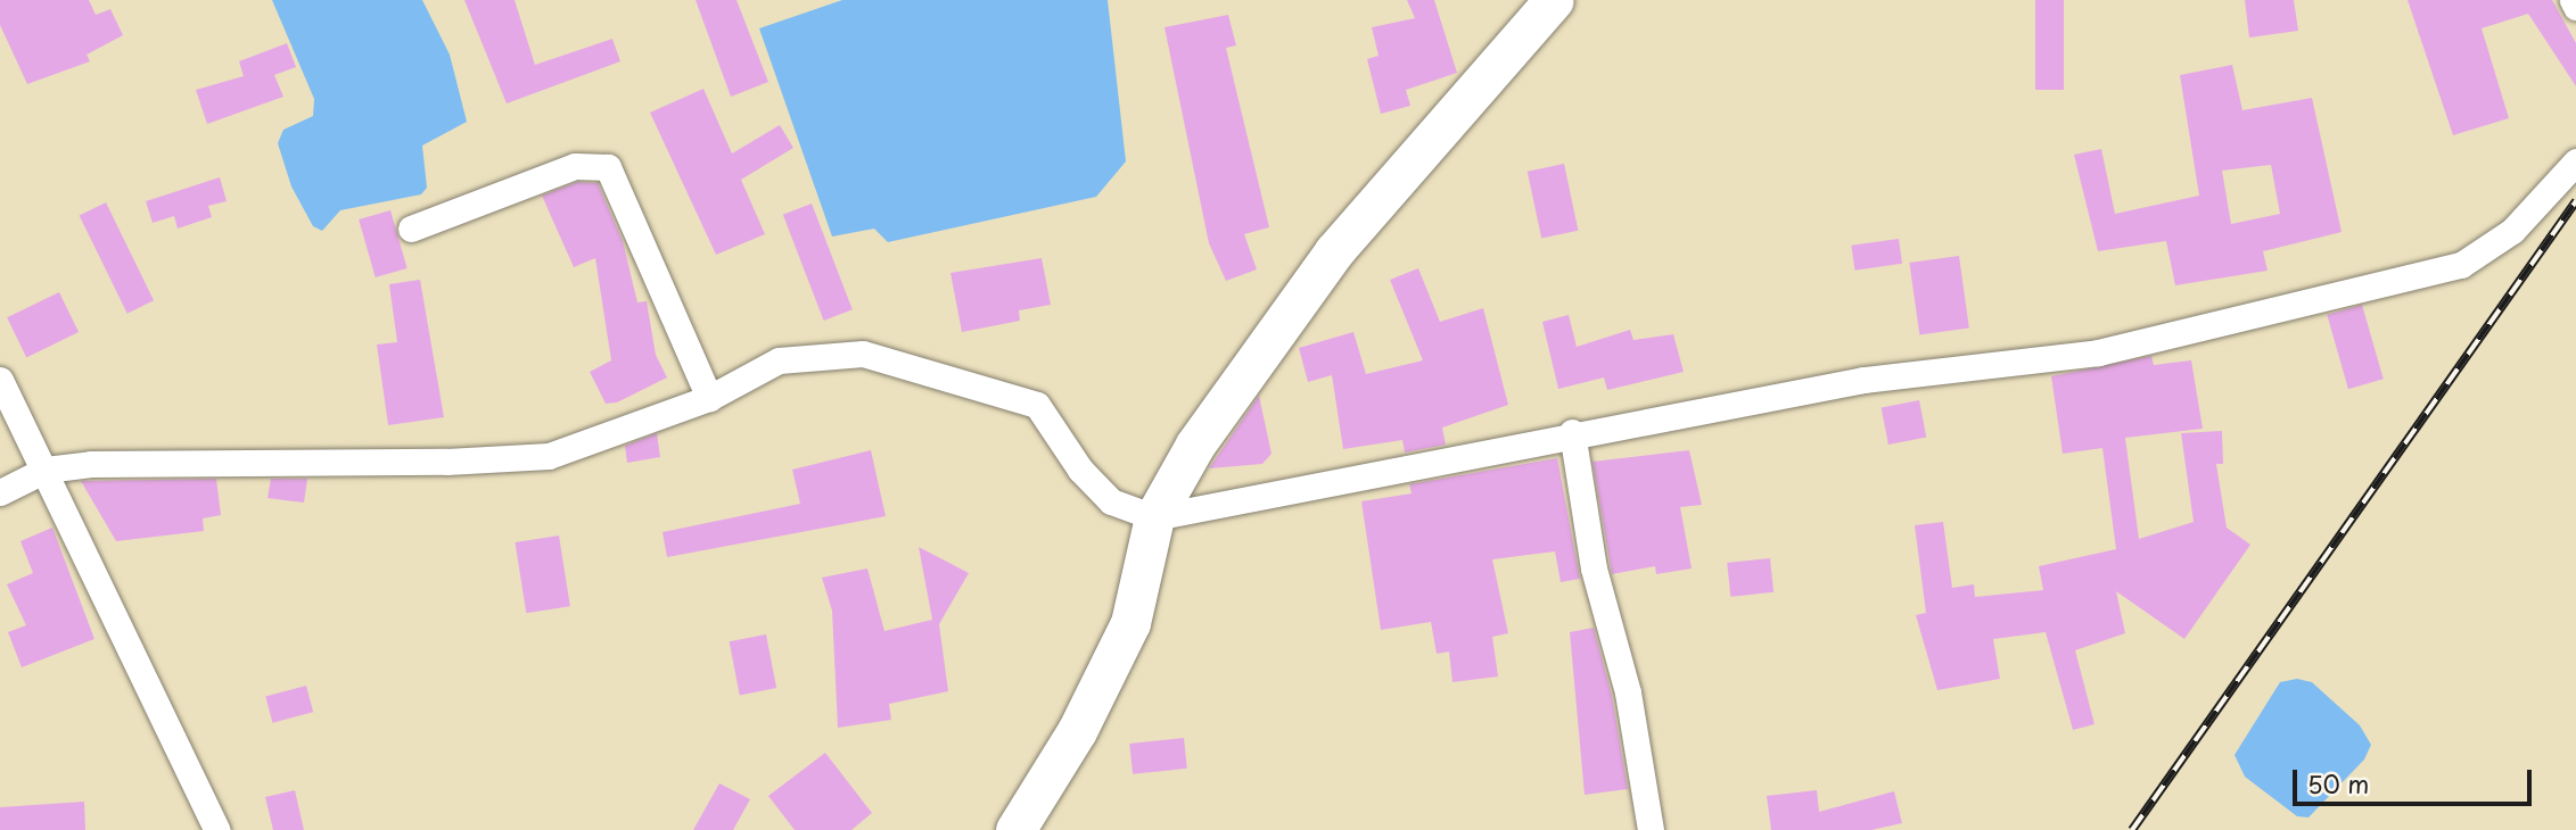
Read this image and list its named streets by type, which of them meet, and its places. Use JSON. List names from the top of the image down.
{
  "scale_bar": "50 m"
}
